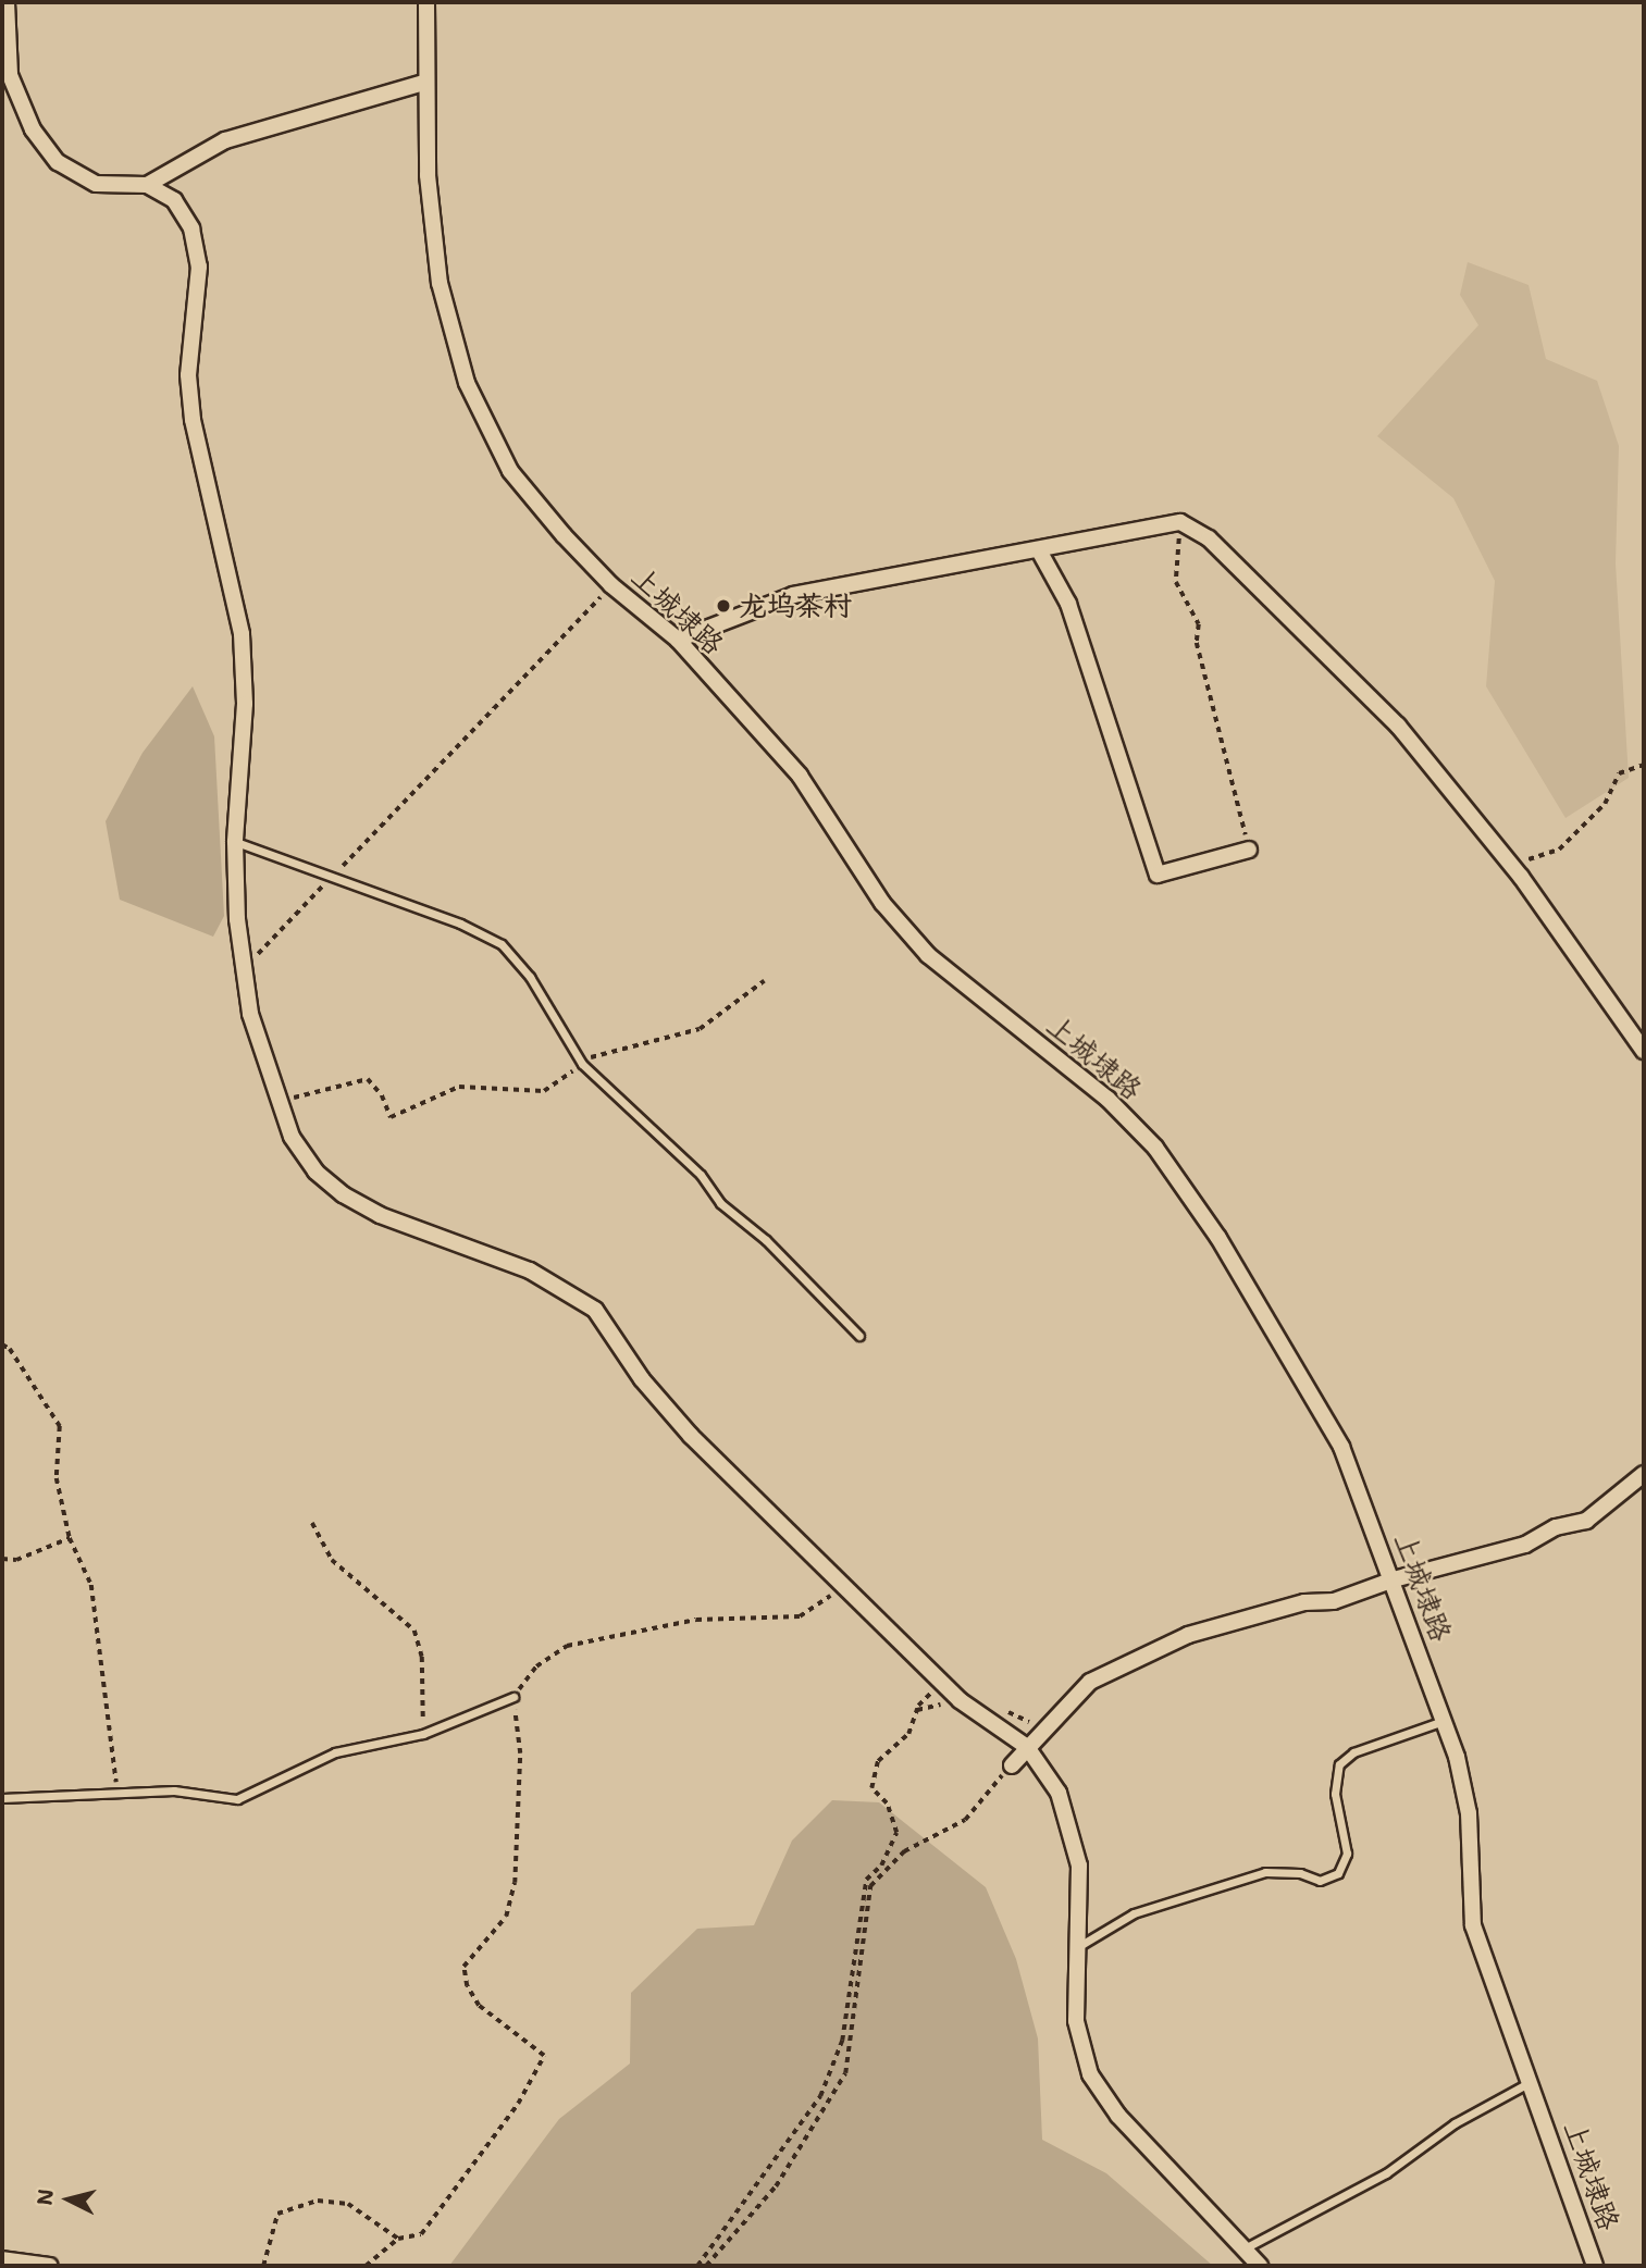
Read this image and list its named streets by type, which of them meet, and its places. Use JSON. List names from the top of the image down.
{
  "streets": {
    "street": ["上城埭路"]
  },
  "places": ["龙坞茶村"],
  "north": "left"
}
